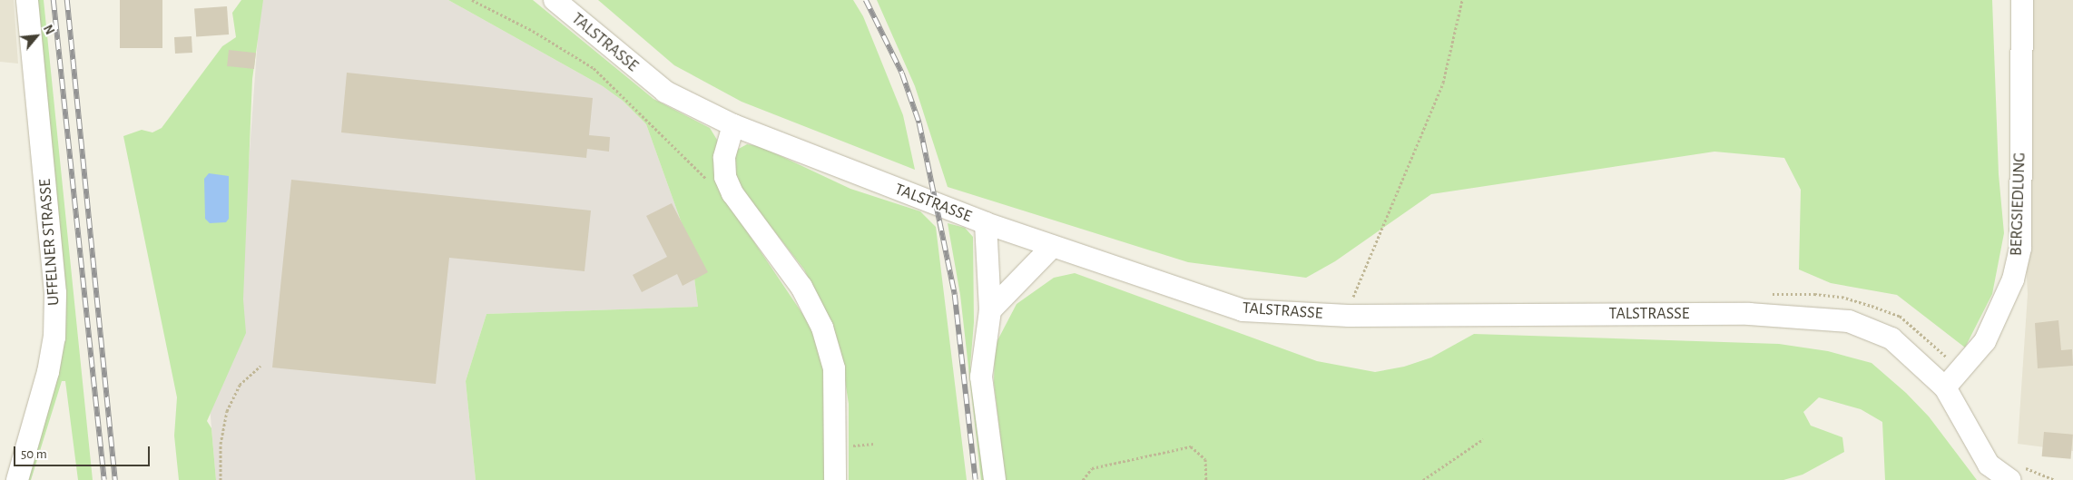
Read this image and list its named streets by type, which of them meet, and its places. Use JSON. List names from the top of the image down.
{
  "streets": {
    "street": ["TALSTRASSE", "BERGSIEDLUNG", "UFFELNER STRASSE"]
  },
  "crossings": [
    ["TALSTRASSE", "BERGSIEDLUNG"]
  ],
  "scale_bar": "50 m",
  "north": "top right"
}
